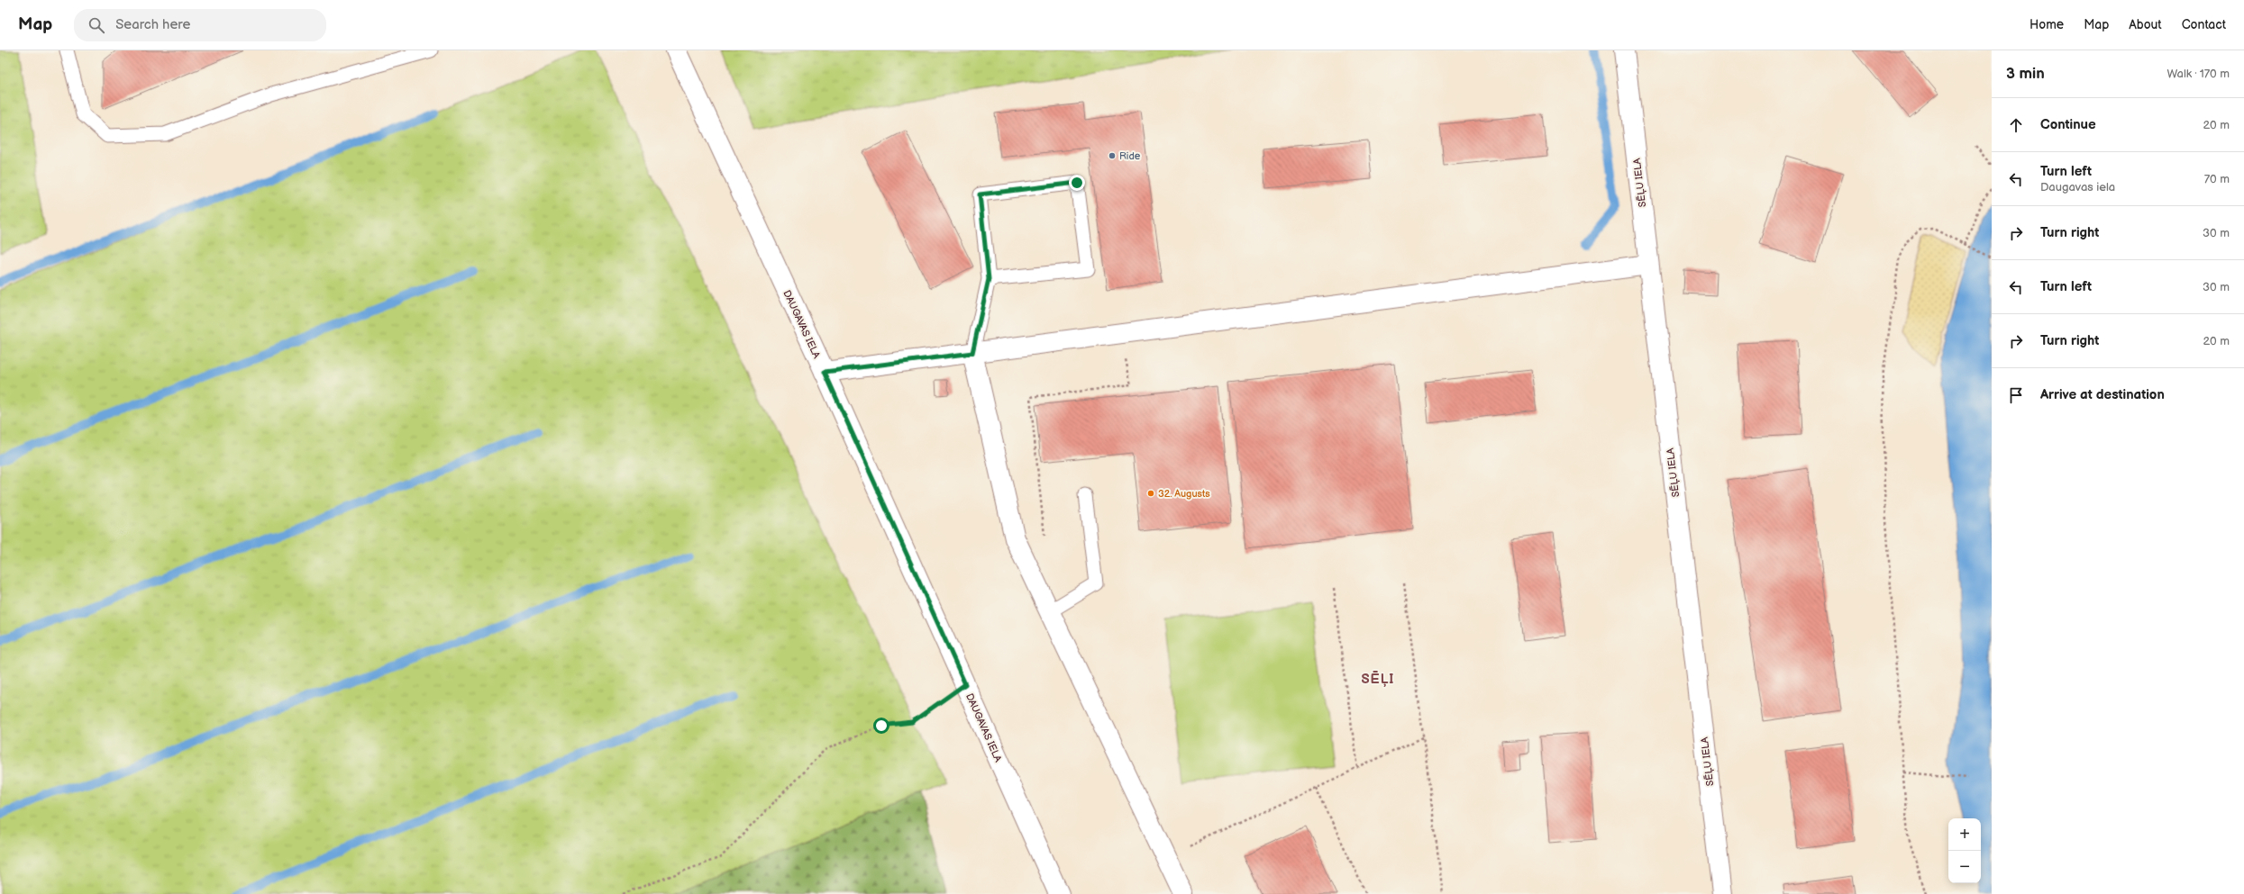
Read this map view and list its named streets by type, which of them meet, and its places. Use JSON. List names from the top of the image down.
{
  "streets": {
    "street": ["SĒĻU IELA", "DAUGAVAS IELA"]
  },
  "districts": ["SĒĻI"],
  "places": ["Ride", "32. Augusts"],
  "page": {
    "header": "Map",
    "search": "Search here",
    "nav": [
      "Home",
      "Map",
      "About",
      "Contact"
    ],
    "heading": ["3 min", "Walk · 170 m"],
    "list": [
      ["Continue", "20 m"],
      ["Turn left", "Daugavas iela", "70 m"],
      ["Turn right", "30 m"],
      ["Turn left", "30 m"],
      ["Turn right", "20 m"],
      "Arrive at destination"
    ],
    "map_buttons": ["+", "−"]
  }
}
